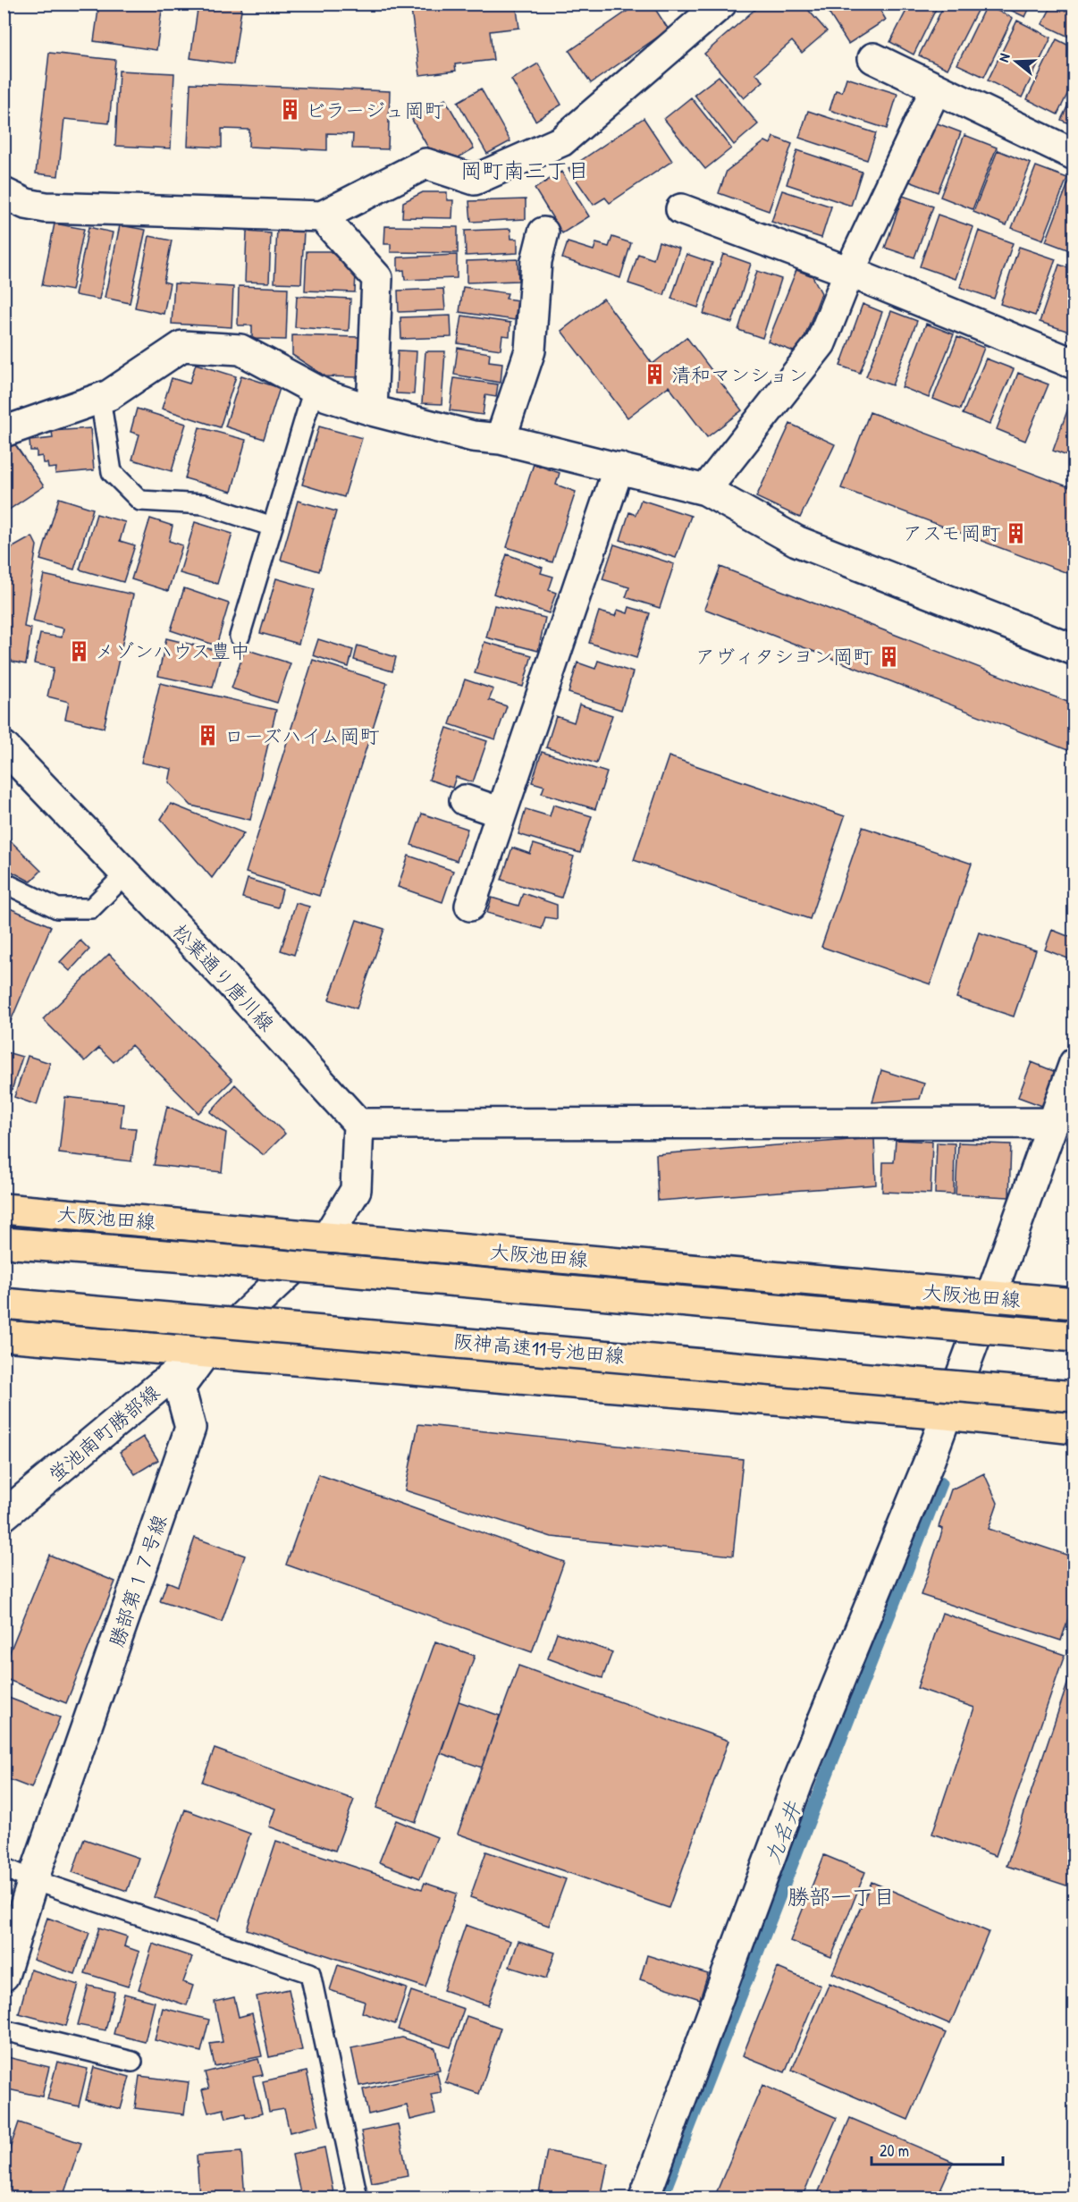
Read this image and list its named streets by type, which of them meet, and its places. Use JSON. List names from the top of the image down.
{
  "streets": {
    "main road": ["大阪池田線", "阪神高速11号池田線"],
    "street": ["松葉通り唐川線", "蛍池南町勝部線", "勝部第１７号線"]
  },
  "crossings": [
    ["大阪池田線", "勝部第１７号線"],
    ["蛍池南町勝部線", "勝部第１７号線"]
  ],
  "districts": ["岡町南三丁目", "勝部一丁目"],
  "water": ["九名井"],
  "places": {
    "building": [
      "ビラージュ岡町",
      "清和マンション",
      "アスモ岡町",
      "メゾンハウス豊中",
      "アヴィタシヨン岡町",
      "ローズハイム岡町"
    ]
  },
  "scale_bar": "20 m",
  "north": "left"
}
